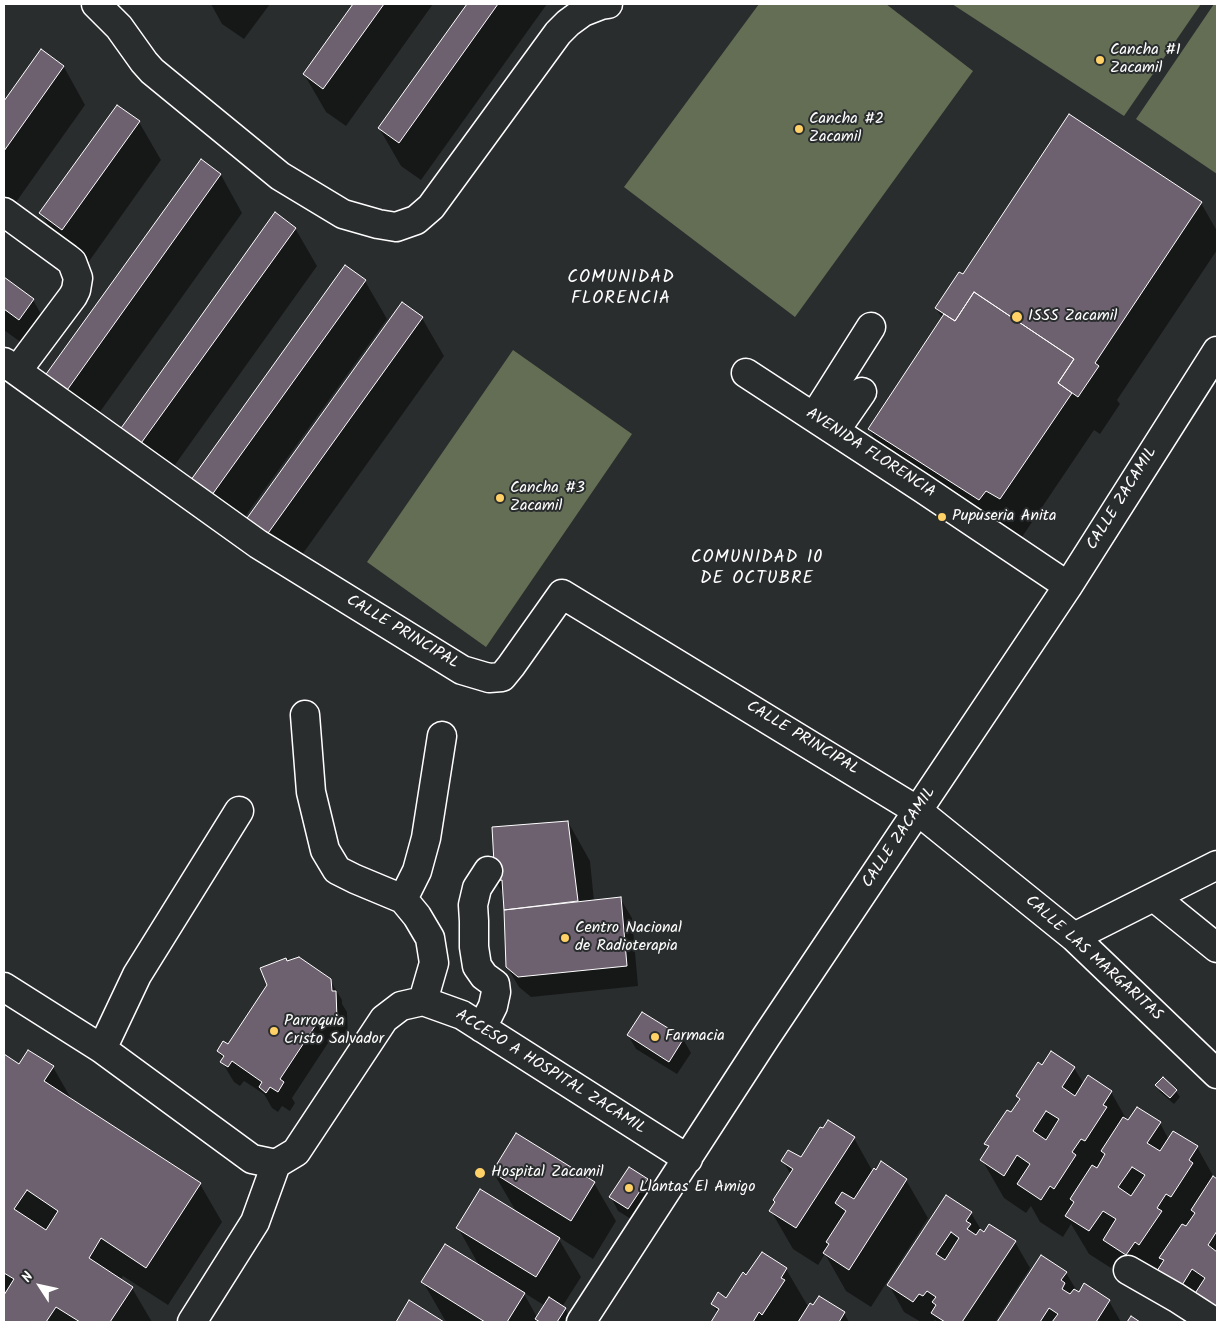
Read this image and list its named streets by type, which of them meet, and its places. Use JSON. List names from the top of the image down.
{
  "streets": {
    "street": [
      "AVENIDA FLORENCIA",
      "CALLE ZACAMIL",
      "CALLE PRINCIPAL",
      "CALLE LAS MARGARITAS",
      "ACCESO A HOSPITAL ZACAMIL"
    ]
  },
  "crossings": [
    ["AVENIDA FLORENCIA", "CALLE ZACAMIL"],
    ["CALLE ZACAMIL", "CALLE PRINCIPAL"],
    ["CALLE ZACAMIL", "CALLE LAS MARGARITAS"],
    ["CALLE ZACAMIL", "ACCESO A HOSPITAL ZACAMIL"],
    ["CALLE PRINCIPAL", "CALLE LAS MARGARITAS"]
  ],
  "districts": ["COMUNIDAD FLORENCIA", "COMUNIDAD 10 DE OCTUBRE"],
  "places": [
    "Cancha #1 Zacamil",
    "Cancha #2 Zacamil",
    "ISSS Zacamil",
    "Cancha #3 Zacamil",
    "Pupuseria Anita",
    "Centro Nacional de Radioterapia",
    "Parroquia Cristo Salvador",
    "Farmacia",
    "Hospital Zacamil",
    "Llantas El Amigo"
  ],
  "north": "top left"
}
